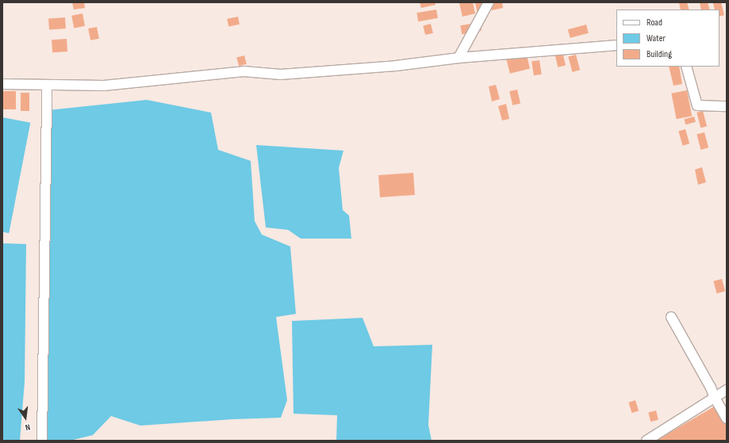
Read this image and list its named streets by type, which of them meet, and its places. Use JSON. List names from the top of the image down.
{
  "legend": ["Road", "Water", "Building"],
  "north": "bottom"
}
